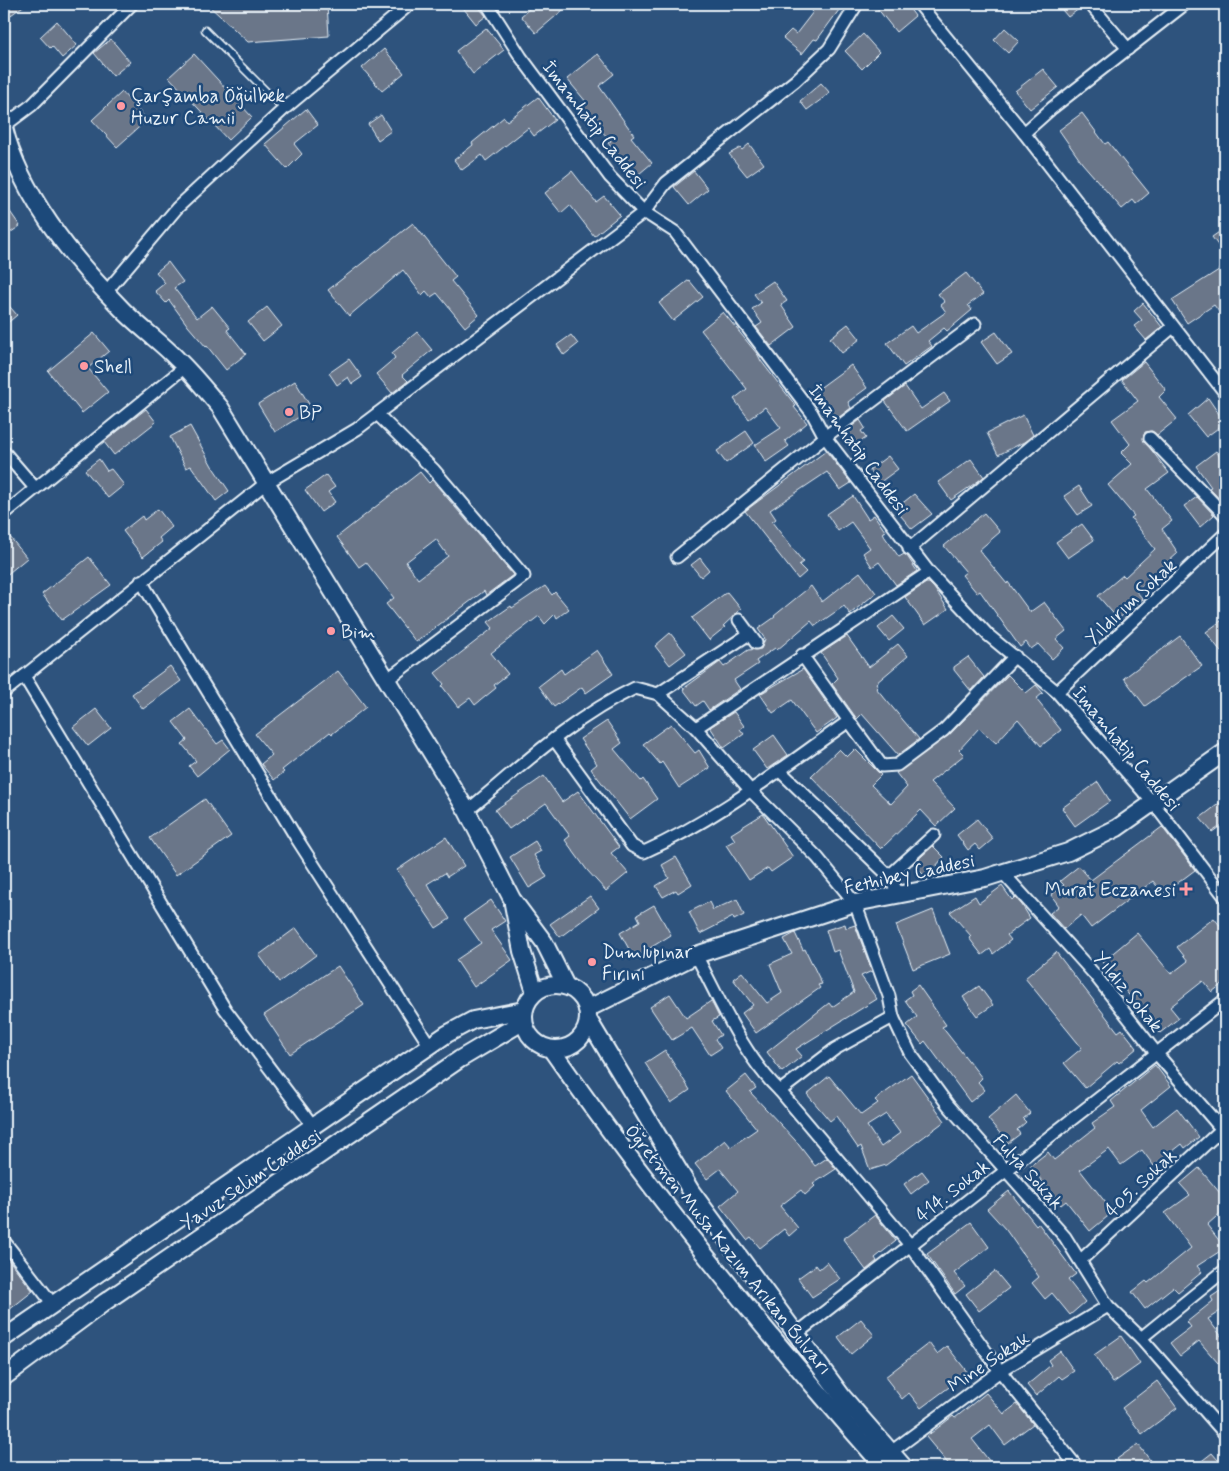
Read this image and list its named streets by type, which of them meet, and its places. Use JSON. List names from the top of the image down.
{
  "streets": {
    "street": [
      "İmamhatip Caddesi",
      "Yıldırım Sokak",
      "Fethibey Caddesi",
      "Yıldız Sokak",
      "Fulya Sokak",
      "Yavuz Selim Caddesi",
      "405. Sokak",
      "414. Sokak",
      "Öğretmen Musa Kazım Arıkan Bulvarı",
      "Mine Sokak"
    ]
  },
  "crossings": [
    ["İmamhatip Caddesi", "Yıldırım Sokak"],
    ["İmamhatip Caddesi", "Fethibey Caddesi"],
    ["Fethibey Caddesi", "Yıldız Sokak"],
    ["Fethibey Caddesi", "Fulya Sokak"],
    ["Fethibey Caddesi", "Yavuz Selim Caddesi"],
    ["Fethibey Caddesi", "Öğretmen Musa Kazım Arıkan Bulvarı"],
    ["Yıldız Sokak", "405. Sokak"],
    ["Yıldız Sokak", "414. Sokak"],
    ["Fulya Sokak", "405. Sokak"],
    ["Fulya Sokak", "414. Sokak"],
    ["Fulya Sokak", "Mine Sokak"],
    ["Yavuz Selim Caddesi", "Öğretmen Musa Kazım Arıkan Bulvarı"],
    ["414. Sokak", "Öğretmen Musa Kazım Arıkan Bulvarı"],
    ["Öğretmen Musa Kazım Arıkan Bulvarı", "Mine Sokak"]
  ],
  "places": {
    "other": [
      "Çarşamba Öğülbek Huzur Camii",
      "Shell",
      "BP",
      "Bim",
      "Dumlupınar Fırını"
    ],
    "health": ["Murat Eczanesi"]
  }
}
